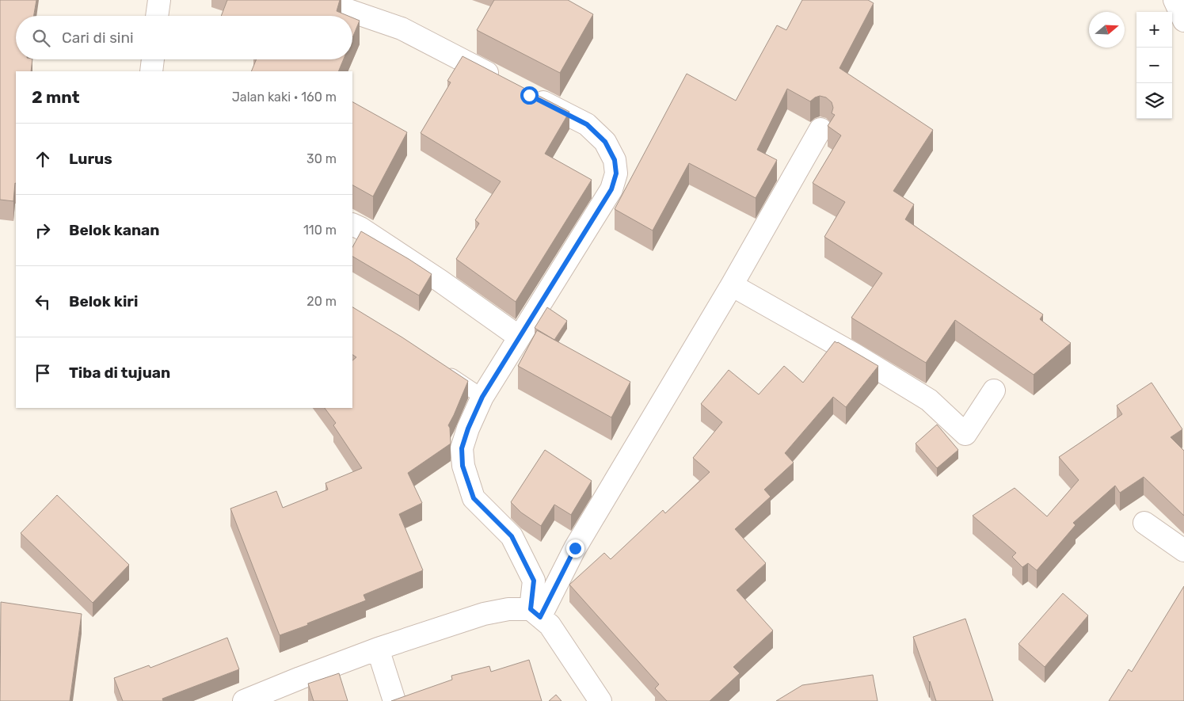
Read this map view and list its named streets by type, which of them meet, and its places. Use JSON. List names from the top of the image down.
{
  "north": "right",
  "page": {
    "map_buttons": ["+", "−"],
    "search": "Cari di sini",
    "heading": ["2 mnt", "Jalan kaki · 160 m"],
    "list": [
      ["Lurus", "30 m"],
      ["Belok kanan", "110 m"],
      ["Belok kiri", "20 m"],
      "Tiba di tujuan"
    ]
  }
}
